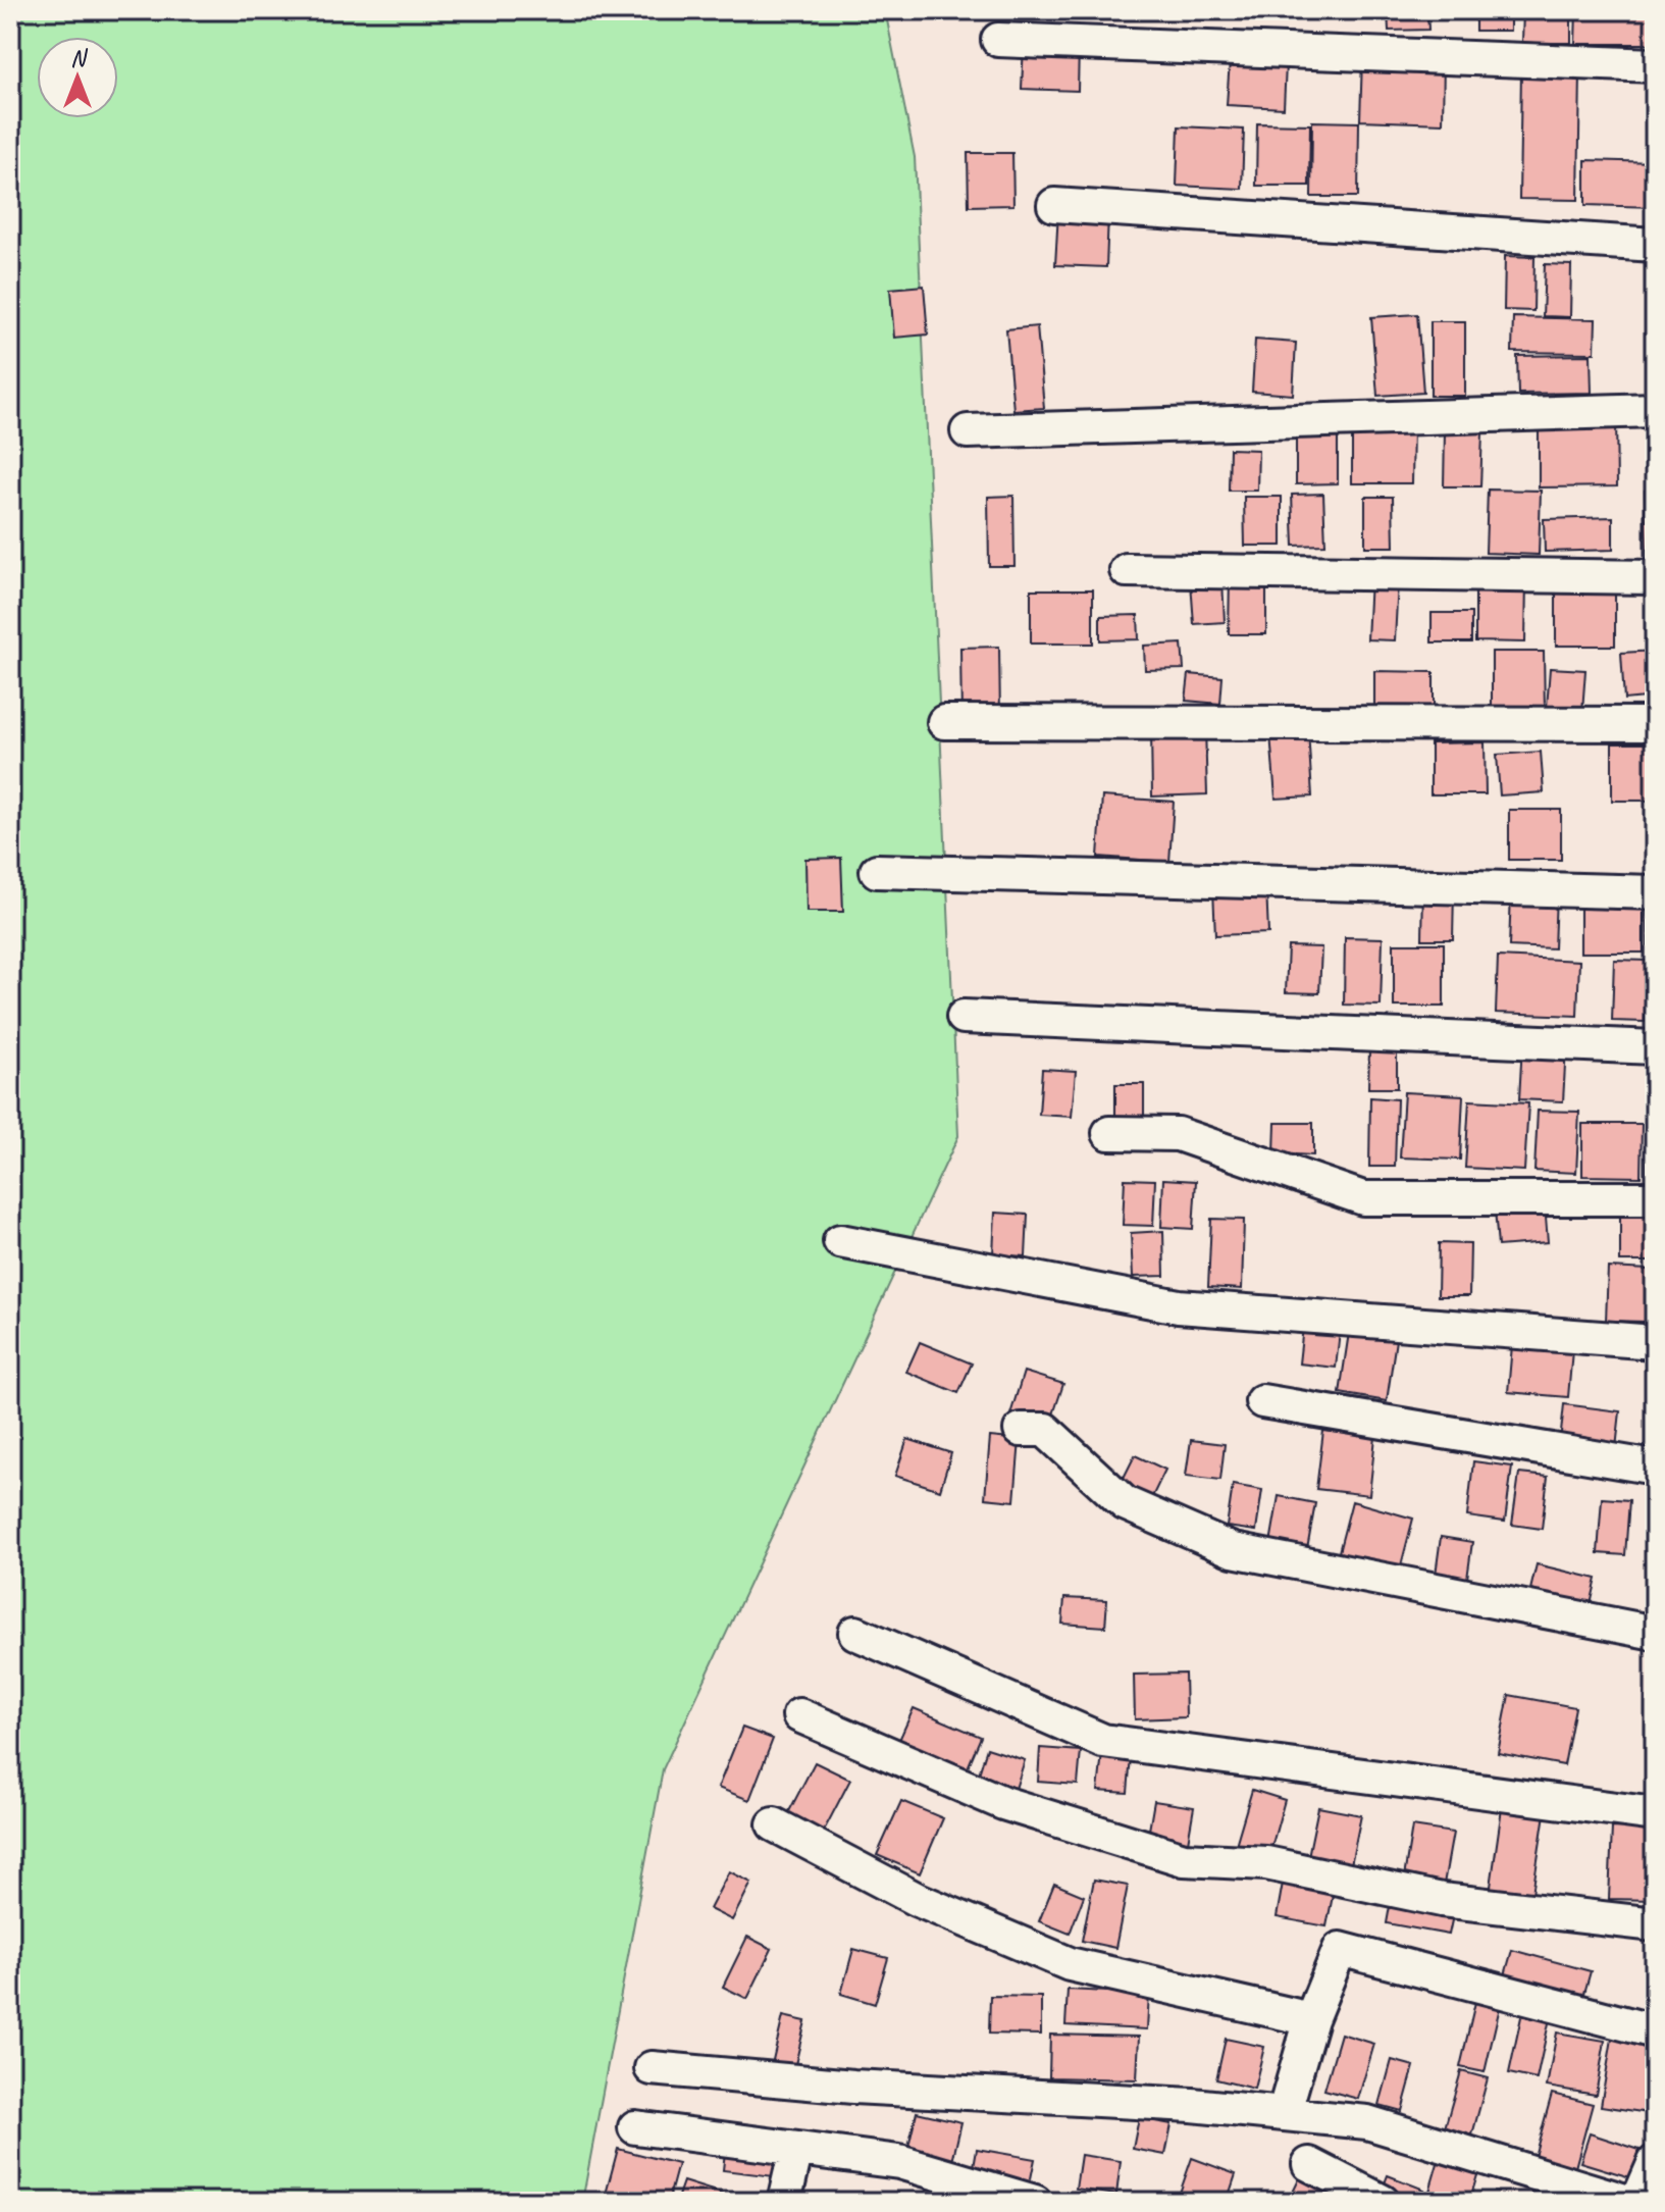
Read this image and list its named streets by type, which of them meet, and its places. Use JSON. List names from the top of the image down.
{
  "north": "top"
}
